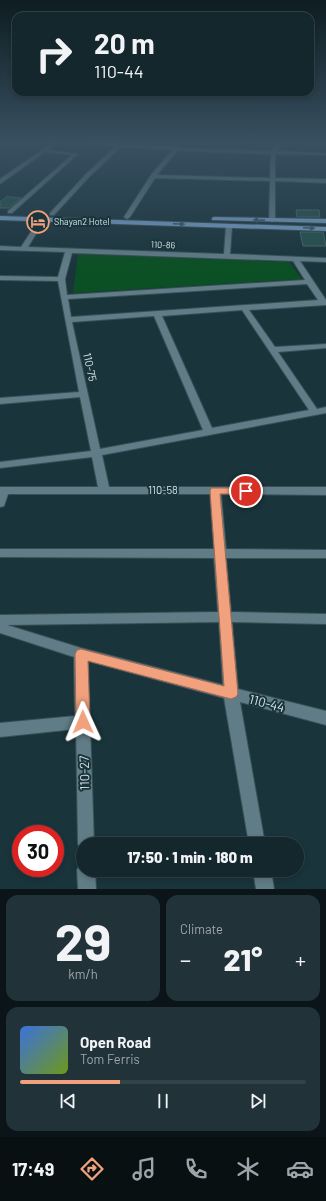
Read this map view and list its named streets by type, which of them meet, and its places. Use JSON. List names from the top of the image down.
{
  "streets": {
    "street": [
      "110-86",
      "110-75",
      "110-58",
      "110-44",
      "110-27"
    ]
  },
  "crossings": [
    ["110-86", "110-75"],
    ["110-75", "110-58"],
    ["110-44", "110-27"]
  ],
  "places": {
    "hotel": ["Shayan2 Hotel"]
  },
  "page": {
    "turn": ["20 m", "110-44"],
    "limit": "30",
    "trip": "17:50 · 1 min · 180 m",
    "tile": [
      ["29", "km/h"],
      "Climate"
    ],
    "heat": ["−", "21°", "+"],
    "song": ["Open Road", "Tom Ferris"],
    "tabs": "17:49"
  }
}
